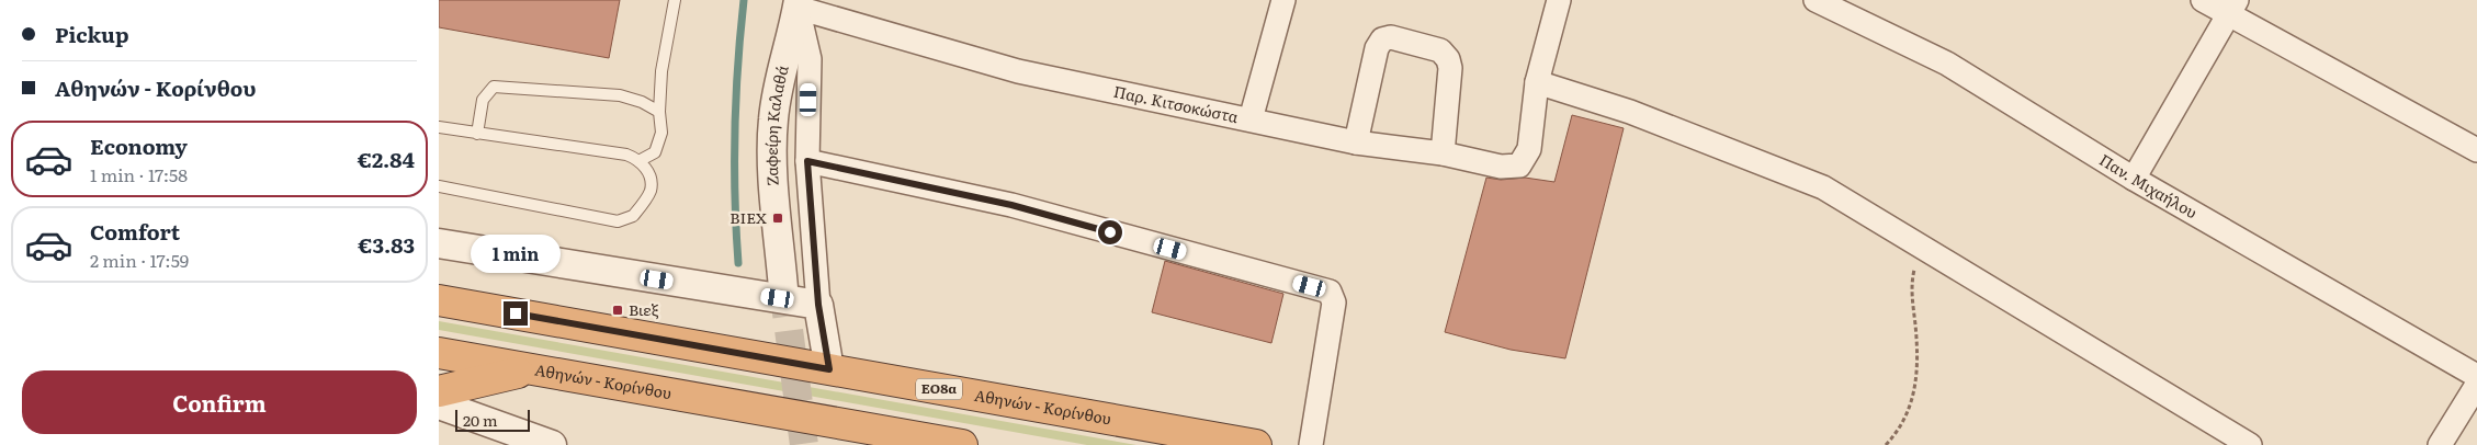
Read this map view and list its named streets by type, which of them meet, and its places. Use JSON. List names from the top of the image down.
{
  "streets": {
    "highway": ["Αθηνών - Κορίνθου", "ΕΟ8α"],
    "street": ["Παρ. Κιτσοκώστα", "Ζαφείρη Καλαθά", "Παν. Μιχαήλου"]
  },
  "crossings": [
    ["Παρ. Κιτσοκώστα", "Ζαφείρη Καλαθά"]
  ],
  "places": {
    "transit": ["ΒΙΕΧ", "Βιεξ"]
  },
  "scale_bar": "20 m",
  "page": {
    "banner": ["Pickup", "Αθηνών - Κορίνθου"],
    "list": [
      {
        "name": "Economy",
        "note": "1 min · 17:58",
        "value": "€2.84"
      },
      {
        "name": "Comfort",
        "note": "2 min · 17:59",
        "value": "€3.83"
      }
    ],
    "bubble": "1 min",
    "buttons": "Confirm",
    "scale": "20 m"
  }
}
